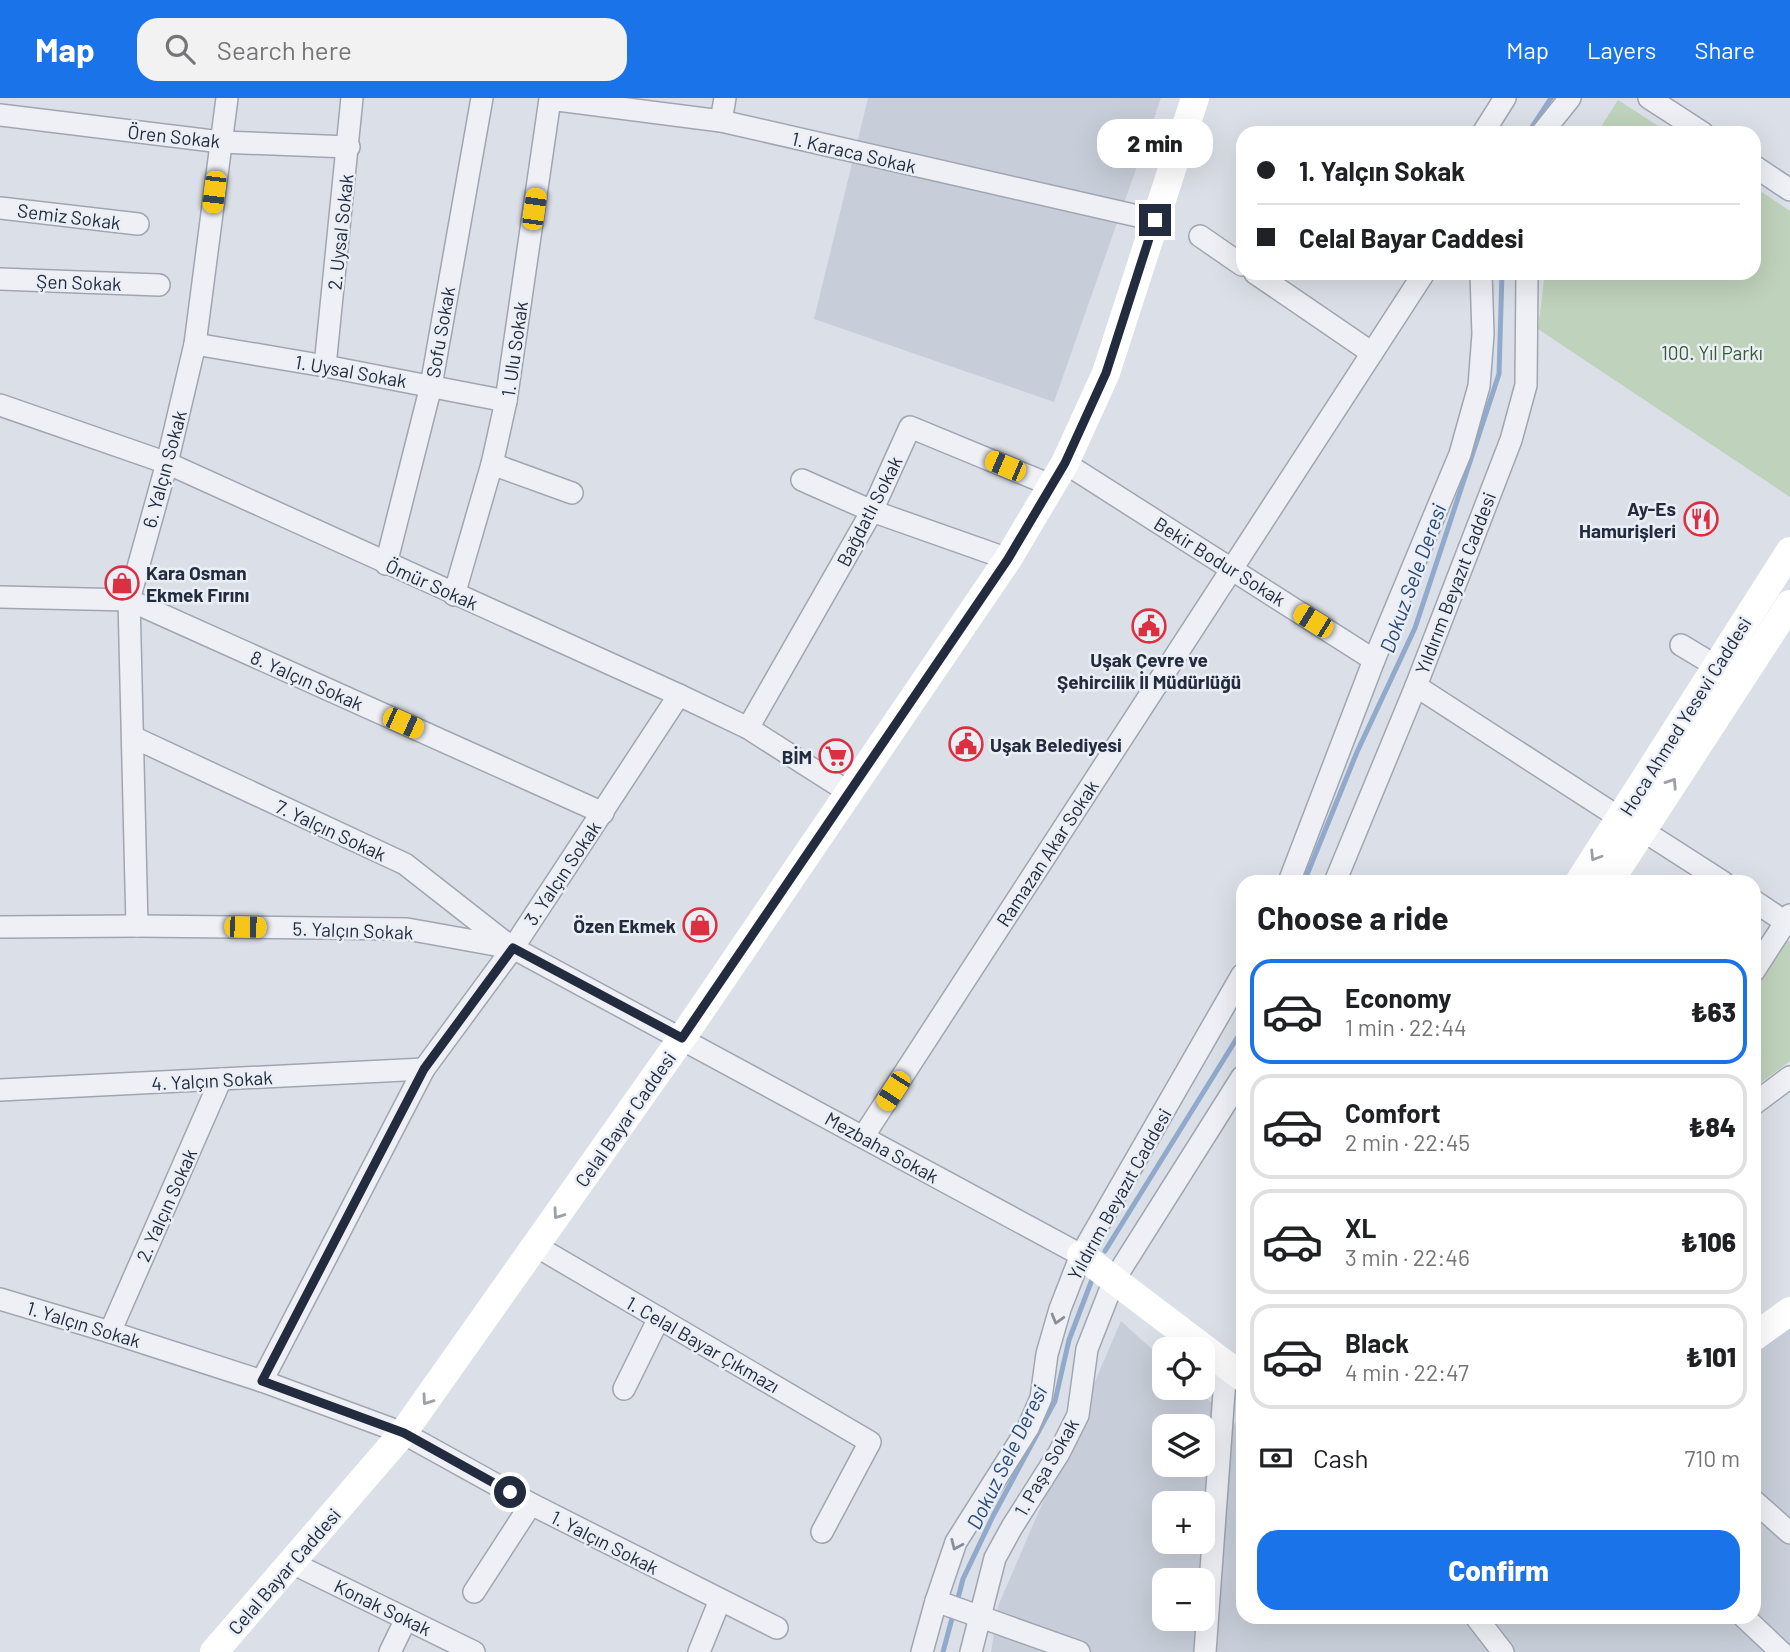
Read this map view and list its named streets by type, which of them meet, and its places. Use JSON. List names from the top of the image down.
{
  "streets": {
    "street": [
      "Ören Sokak",
      "1. Karaca Sokak",
      "Semiz Sokak",
      "2. Uysal Sokak",
      "Şen Sokak",
      "Sofu Sokak",
      "1. Ulu Sokak",
      "1. Uysal Sokak",
      "6. Yalçın Sokak",
      "Bağdatlı Sokak",
      "Bekir Bodur Sokak",
      "Yıldırım Beyazıt Caddesi",
      "Ömür Sokak",
      "8. Yalçın Sokak",
      "Hoca Ahmed Yesevi Caddesi",
      "7. Yalçın Sokak",
      "Ramazan Akar Sokak",
      "3. Yalçın Sokak",
      "5. Yalçın Sokak",
      "4. Yalçın Sokak",
      "Celal Bayar Caddesi",
      "Mezbaha Sokak",
      "2. Yalçın Sokak",
      "1. Yalçın Sokak",
      "1. Celal Bayar Çıkmazı",
      "1. Paşa Sokak",
      "Konak Sokak"
    ]
  },
  "crossings": [
    ["Ören Sokak", "2. Uysal Sokak"],
    ["Ören Sokak", "6. Yalçın Sokak"],
    ["1. Karaca Sokak", "1. Ulu Sokak"],
    ["1. Karaca Sokak", "Celal Bayar Caddesi"],
    ["2. Uysal Sokak", "1. Uysal Sokak"],
    ["Sofu Sokak", "1. Uysal Sokak"],
    ["Sofu Sokak", "Ömür Sokak"],
    ["1. Ulu Sokak", "1. Uysal Sokak"],
    ["1. Ulu Sokak", "Ömür Sokak"],
    ["1. Uysal Sokak", "6. Yalçın Sokak"],
    ["6. Yalçın Sokak", "Ömür Sokak"],
    ["6. Yalçın Sokak", "8. Yalçın Sokak"],
    ["6. Yalçın Sokak", "7. Yalçın Sokak"],
    ["6. Yalçın Sokak", "5. Yalçın Sokak"],
    ["Bağdatlı Sokak", "Bekir Bodur Sokak"],
    ["Bağdatlı Sokak", "Ömür Sokak"],
    ["Bağdatlı Sokak", "Celal Bayar Caddesi"],
    ["Bekir Bodur Sokak", "Ramazan Akar Sokak"],
    ["Bekir Bodur Sokak", "Celal Bayar Caddesi"],
    ["Yıldırım Beyazıt Caddesi", "Mezbaha Sokak"],
    ["Yıldırım Beyazıt Caddesi", "1. Paşa Sokak"],
    ["Ömür Sokak", "3. Yalçın Sokak"],
    ["Ömür Sokak", "Celal Bayar Caddesi"],
    ["8. Yalçın Sokak", "3. Yalçın Sokak"],
    ["7. Yalçın Sokak", "3. Yalçın Sokak"],
    ["7. Yalçın Sokak", "5. Yalçın Sokak"],
    ["Ramazan Akar Sokak", "Mezbaha Sokak"],
    ["3. Yalçın Sokak", "5. Yalçın Sokak"],
    ["3. Yalçın Sokak", "4. Yalçın Sokak"],
    ["3. Yalçın Sokak", "1. Yalçın Sokak"],
    ["5. Yalçın Sokak", "Celal Bayar Caddesi"],
    ["5. Yalçın Sokak", "Mezbaha Sokak"],
    ["4. Yalçın Sokak", "2. Yalçın Sokak"],
    ["Celal Bayar Caddesi", "Mezbaha Sokak"],
    ["Celal Bayar Caddesi", "1. Yalçın Sokak"],
    ["Celal Bayar Caddesi", "1. Celal Bayar Çıkmazı"],
    ["Celal Bayar Caddesi", "Konak Sokak"],
    ["2. Yalçın Sokak", "1. Yalçın Sokak"]
  ],
  "water": ["Dokuz Sele Deresi"],
  "parks": ["100. Yıl Parkı"],
  "places": {
    "restaurant": ["Ay-Es Hamurişleri"],
    "shop": ["Kara Osman Ekmek Fırını", "Özen Ekmek"],
    "public building": ["Uşak Çevre ve Şehircilik İl Müdürlüğü", "Uşak Belediyesi"],
    "supermarket": ["BİM"]
  },
  "page": {
    "header": "Map",
    "search": "Search here",
    "nav": ["Map", "Layers", "Share"],
    "bubble": "2 min",
    "banner": ["1. Yalçın Sokak", "Celal Bayar Caddesi"],
    "heading": "Choose a ride",
    "list": [
      {
        "name": "Economy",
        "note": "1 min · 22:44",
        "value": "₺63"
      },
      {
        "name": "Comfort",
        "note": "2 min · 22:45",
        "value": "₺84"
      },
      {
        "name": "XL",
        "note": "3 min · 22:46",
        "value": "₺106"
      },
      {
        "name": "Black",
        "note": "4 min · 22:47",
        "value": "₺101"
      }
    ],
    "map_buttons": ["+", "−"],
    "pay": ["Cash", "710 m"],
    "buttons": "Confirm"
  }
}
